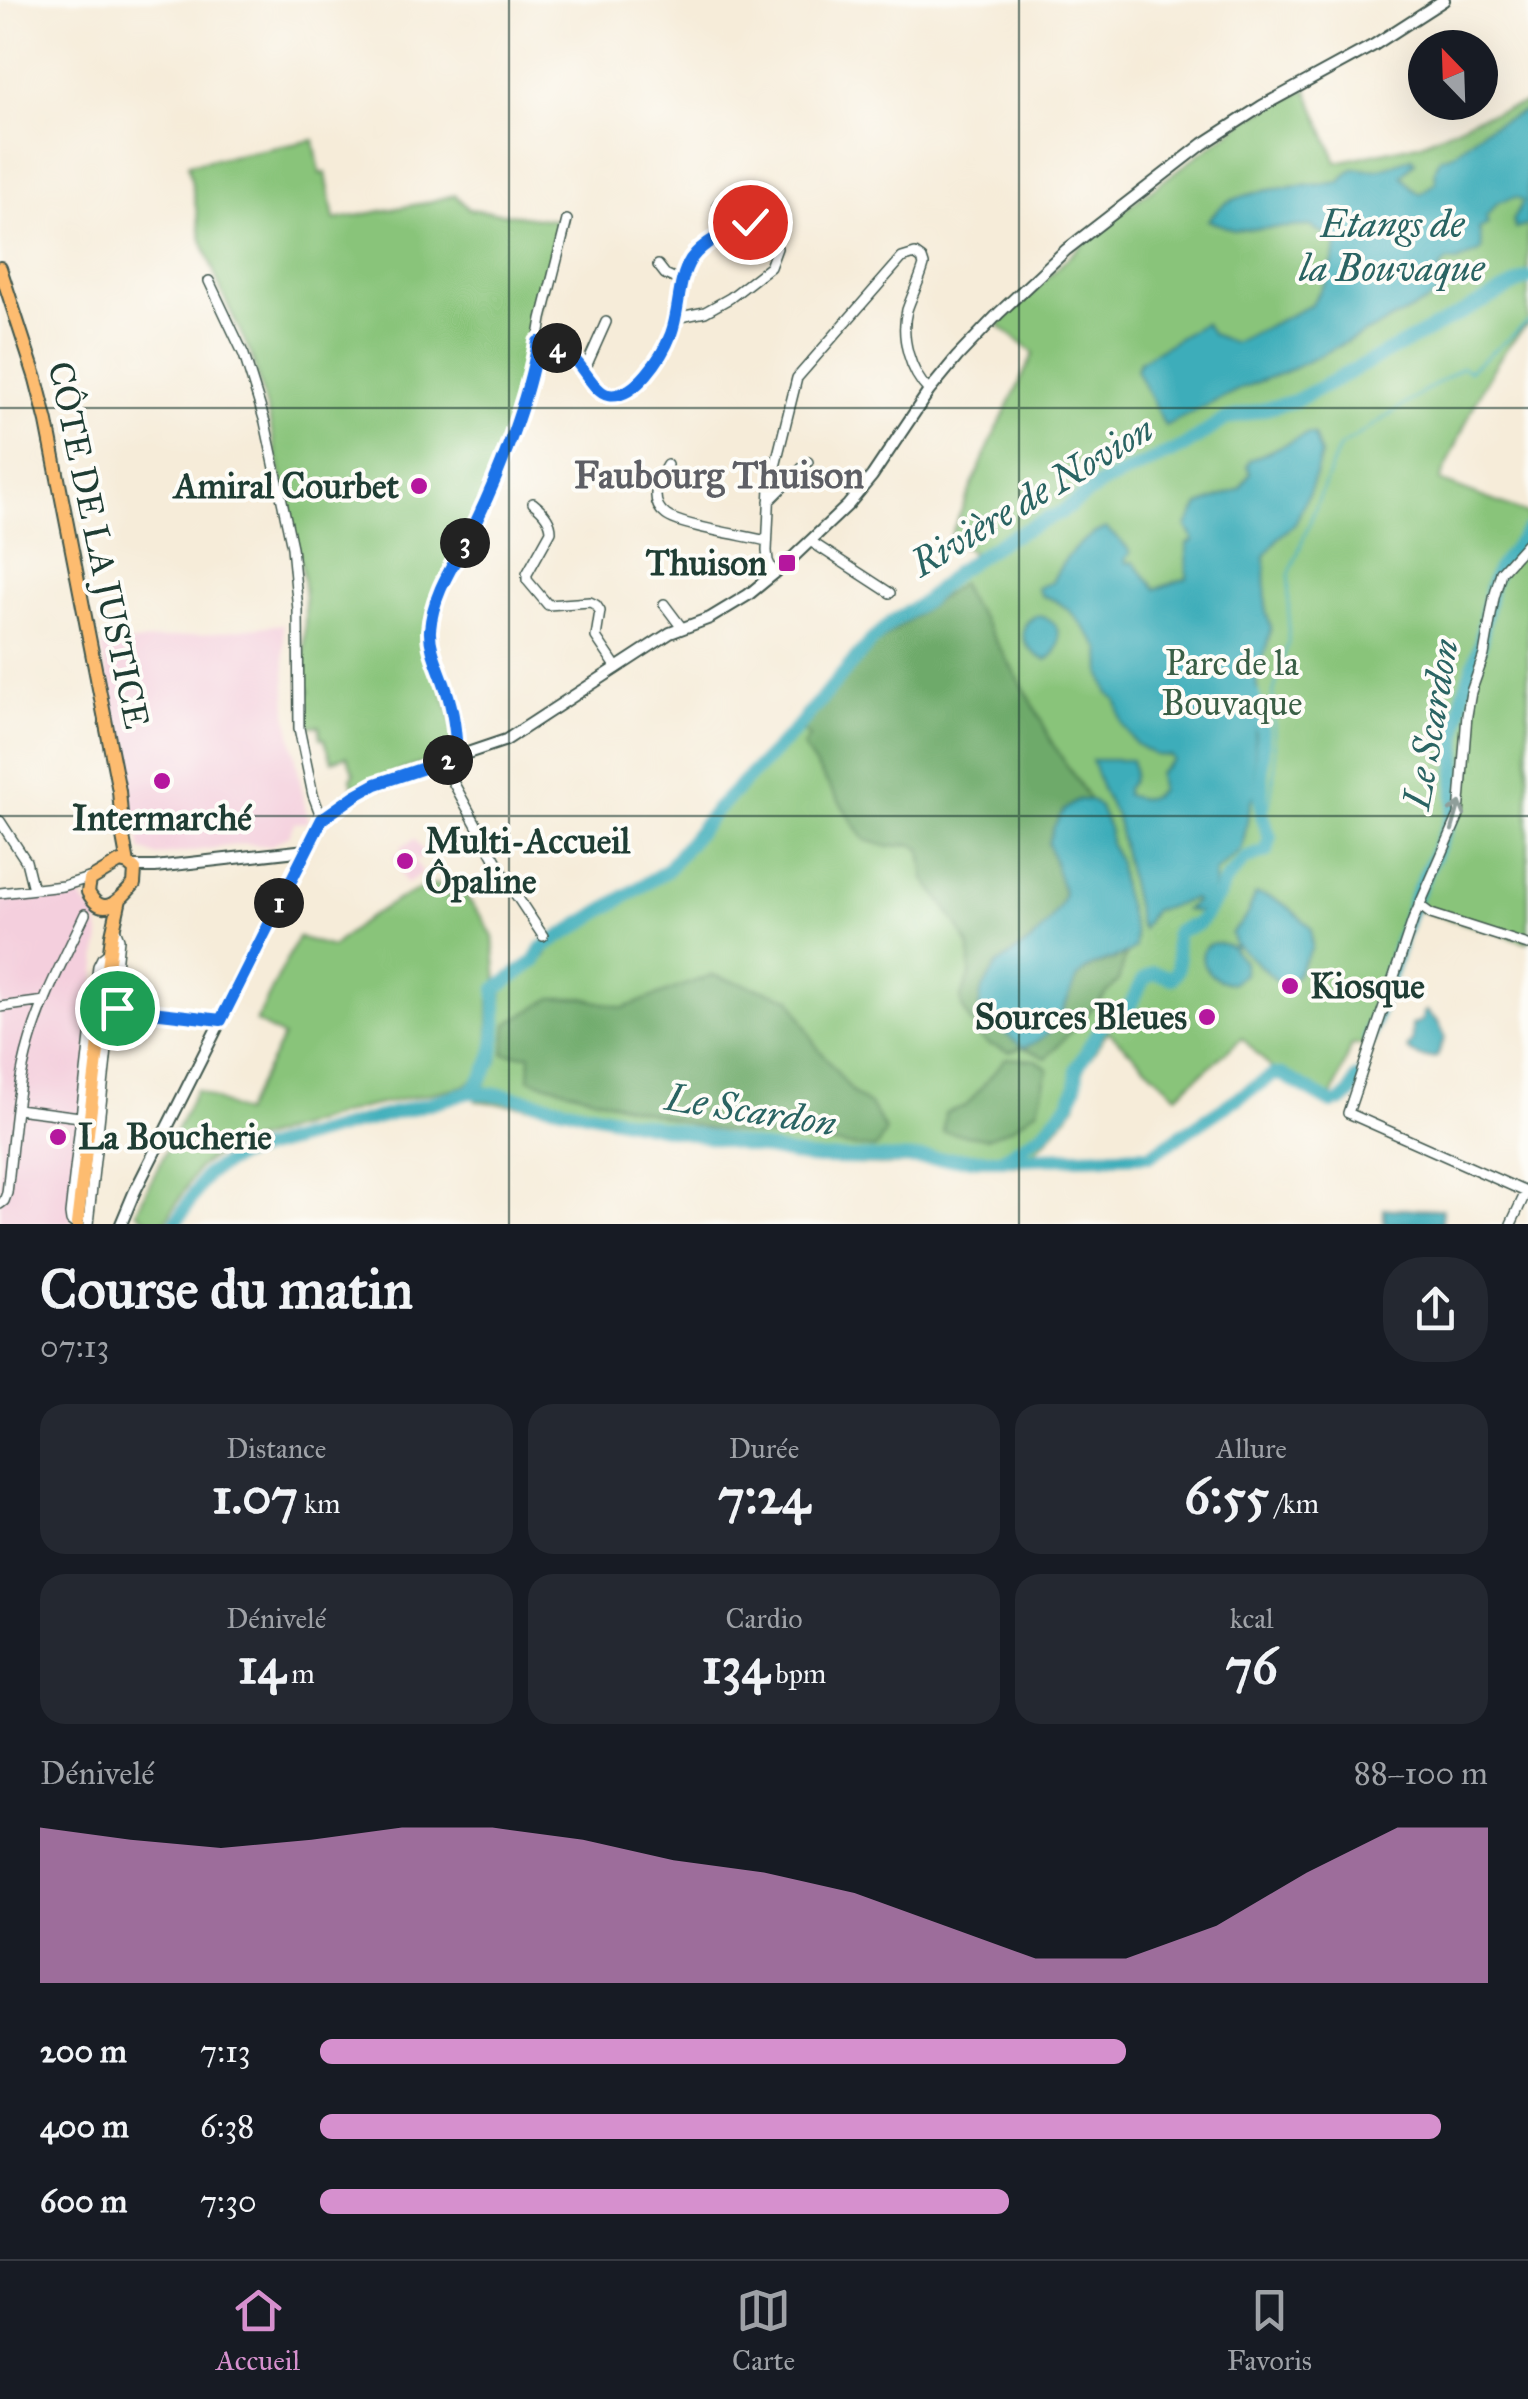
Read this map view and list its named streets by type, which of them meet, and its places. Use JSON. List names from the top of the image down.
{
  "streets": {
    "main road": ["CÔTE DE LA JUSTICE"]
  },
  "districts": ["Faubourg Thuison"],
  "water": ["Etangs de la Bouvaque", "Rivière de Novion", "Le Scardon"],
  "parks": ["Parc de la Bouvaque"],
  "places": {
    "other": [
      "Amiral Courbet",
      "Intermarché",
      "Multi-Accueil Ôpaline",
      "Kiosque",
      "Sources Bleues",
      "La Boucherie"
    ],
    "transit": ["Thuison"]
  },
  "north": "top left",
  "page": {
    "pins": [
      "4",
      "3",
      "2",
      "1"
    ],
    "heading": ["Course du matin", "07:13"],
    "stats": [
      ["Distance", "1.07 km"],
      ["Durée", "7:24"],
      ["Allure", "6:55 /km"],
      ["Dénivelé", "14 m"],
      ["Cardio", "134 bpm"],
      ["kcal", "76"]
    ],
    "chart": ["Dénivelé", "88–100 m"],
    "list": [
      {
        "name": "200 m",
        "note": "7:13"
      },
      {
        "name": "400 m",
        "note": "6:38"
      },
      {
        "name": "600 m",
        "note": "7:30"
      }
    ],
    "tabs": ["Accueil", "Carte", "Favoris"]
  }
}
